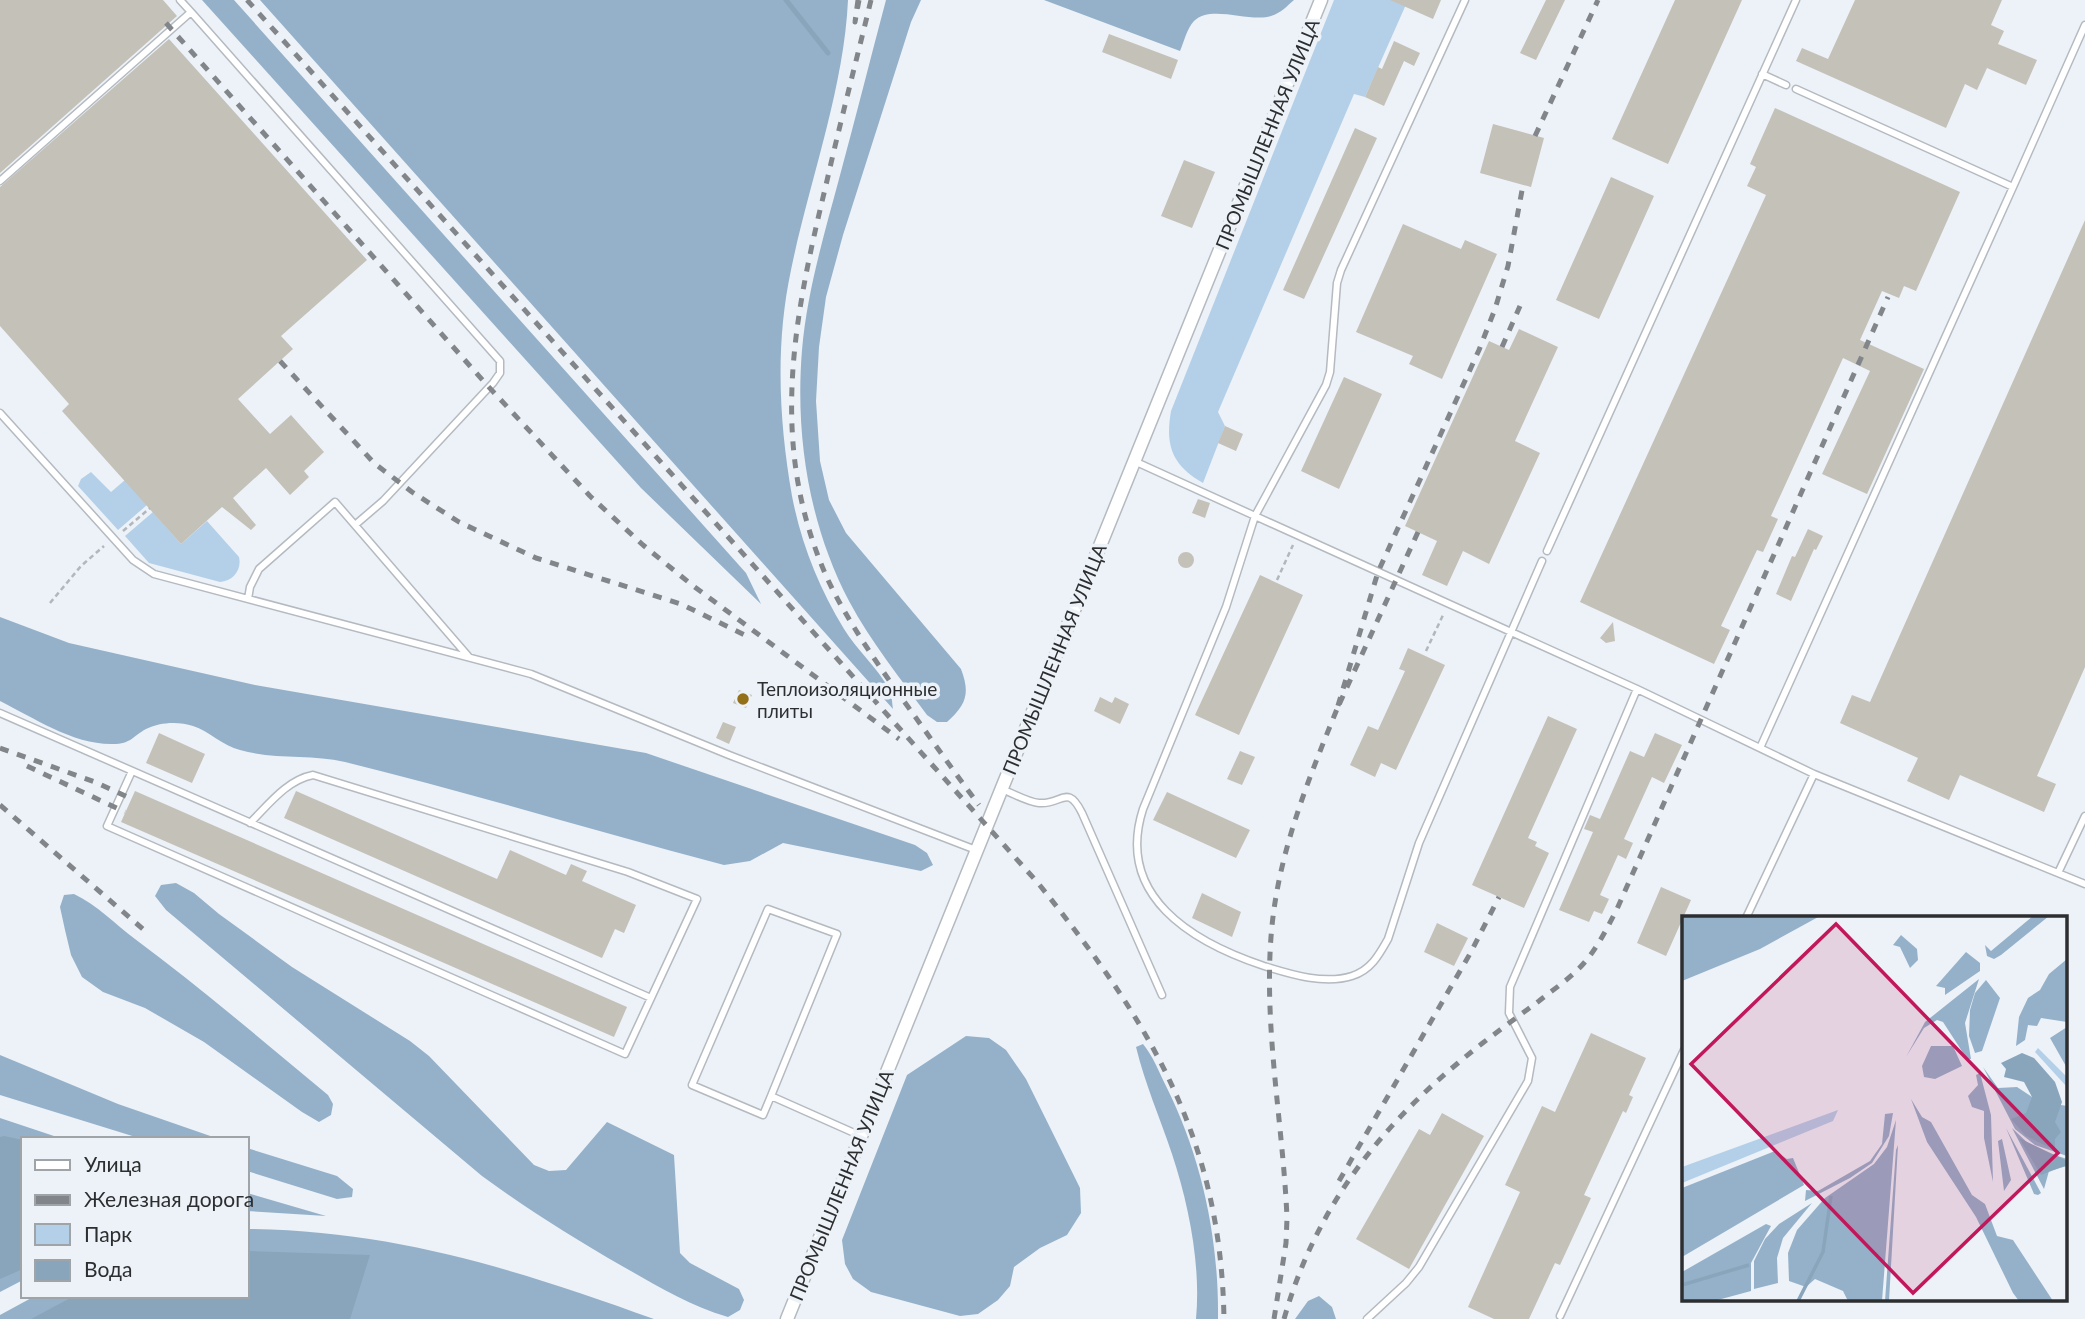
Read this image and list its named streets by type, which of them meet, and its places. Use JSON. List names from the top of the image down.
{
  "streets": {
    "street": ["ПРОМЫШЛЕННАЯ УЛИЦА"]
  },
  "places": ["Теплоизоляционные плиты"],
  "legend": [
    "Улица",
    "Железная дорога",
    "Парк",
    "Вода"
  ]
}
